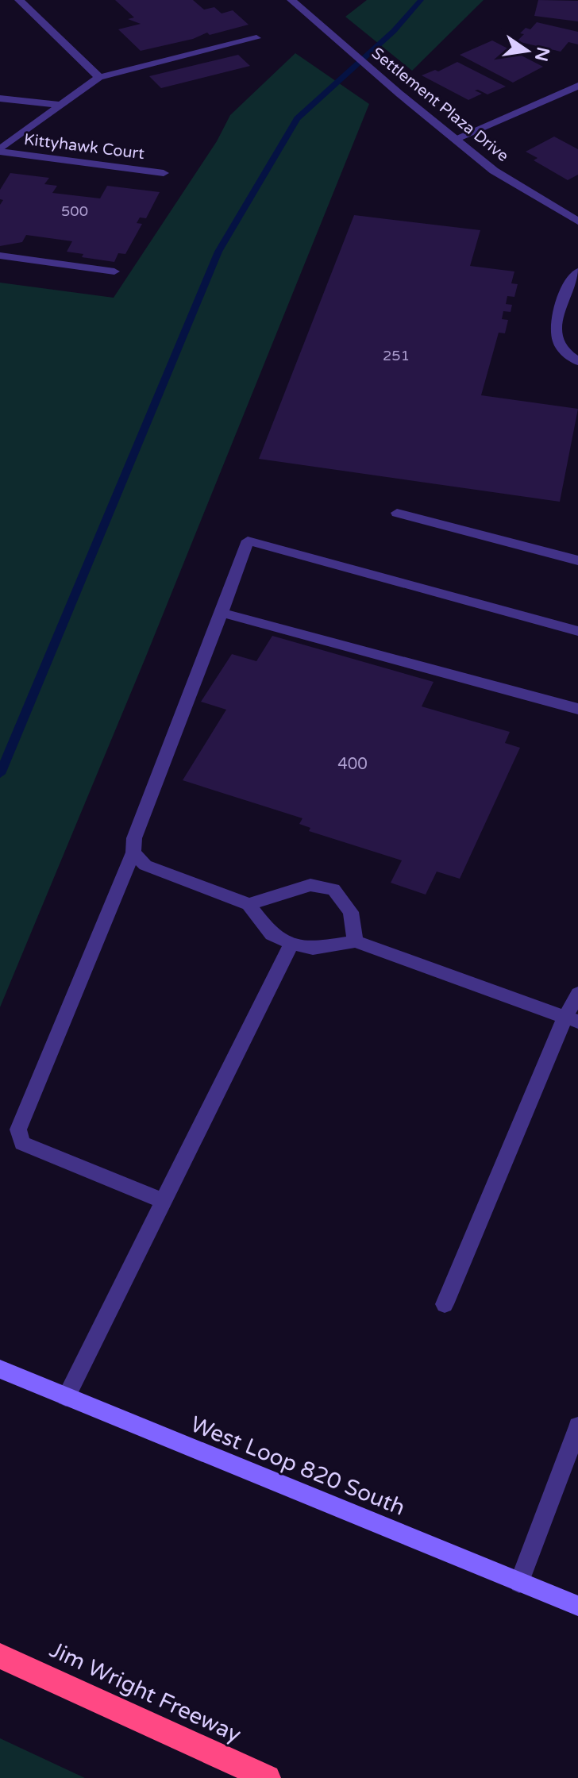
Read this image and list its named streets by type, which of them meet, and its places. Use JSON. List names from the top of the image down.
{
  "streets": {
    "highway": ["Jim Wright Freeway"],
    "main road": ["West Loop 820 South"],
    "street": ["Settlement Plaza Drive", "Kittyhawk Court"]
  },
  "house_numbers": ["500", "251", "400"],
  "north": "right"
}
